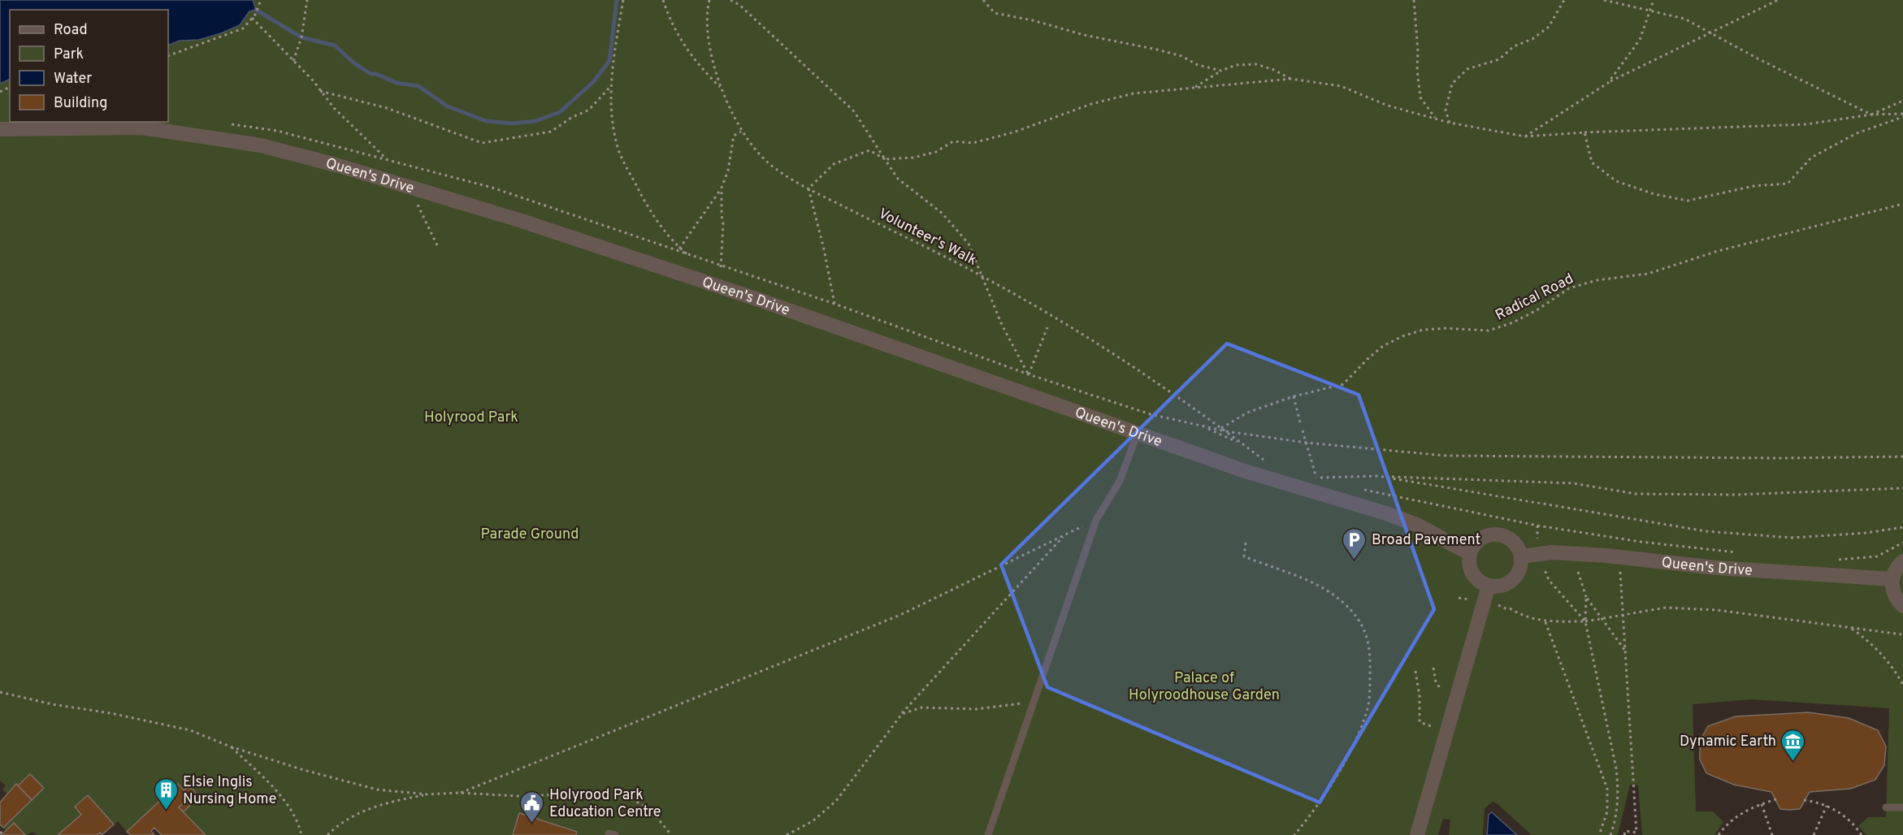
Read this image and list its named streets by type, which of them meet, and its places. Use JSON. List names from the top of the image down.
{
  "streets": {
    "street": ["Queen's Drive"],
    "path": ["Volunteer's Walk", "Radical Road"]
  },
  "crossings": [
    ["Volunteer's Walk", "Radical Road"]
  ],
  "parks": ["Holyrood Park", "Parade Ground", "Palace of Holyroodhouse Garden"],
  "places": {
    "parking": ["Broad Pavement"],
    "museum": ["Dynamic Earth"],
    "building": ["Elsie Inglis Nursing Home"],
    "public building": ["Holyrood Park Education Centre"]
  },
  "legend": [
    "Road",
    "Park",
    "Water",
    "Building"
  ]
}
